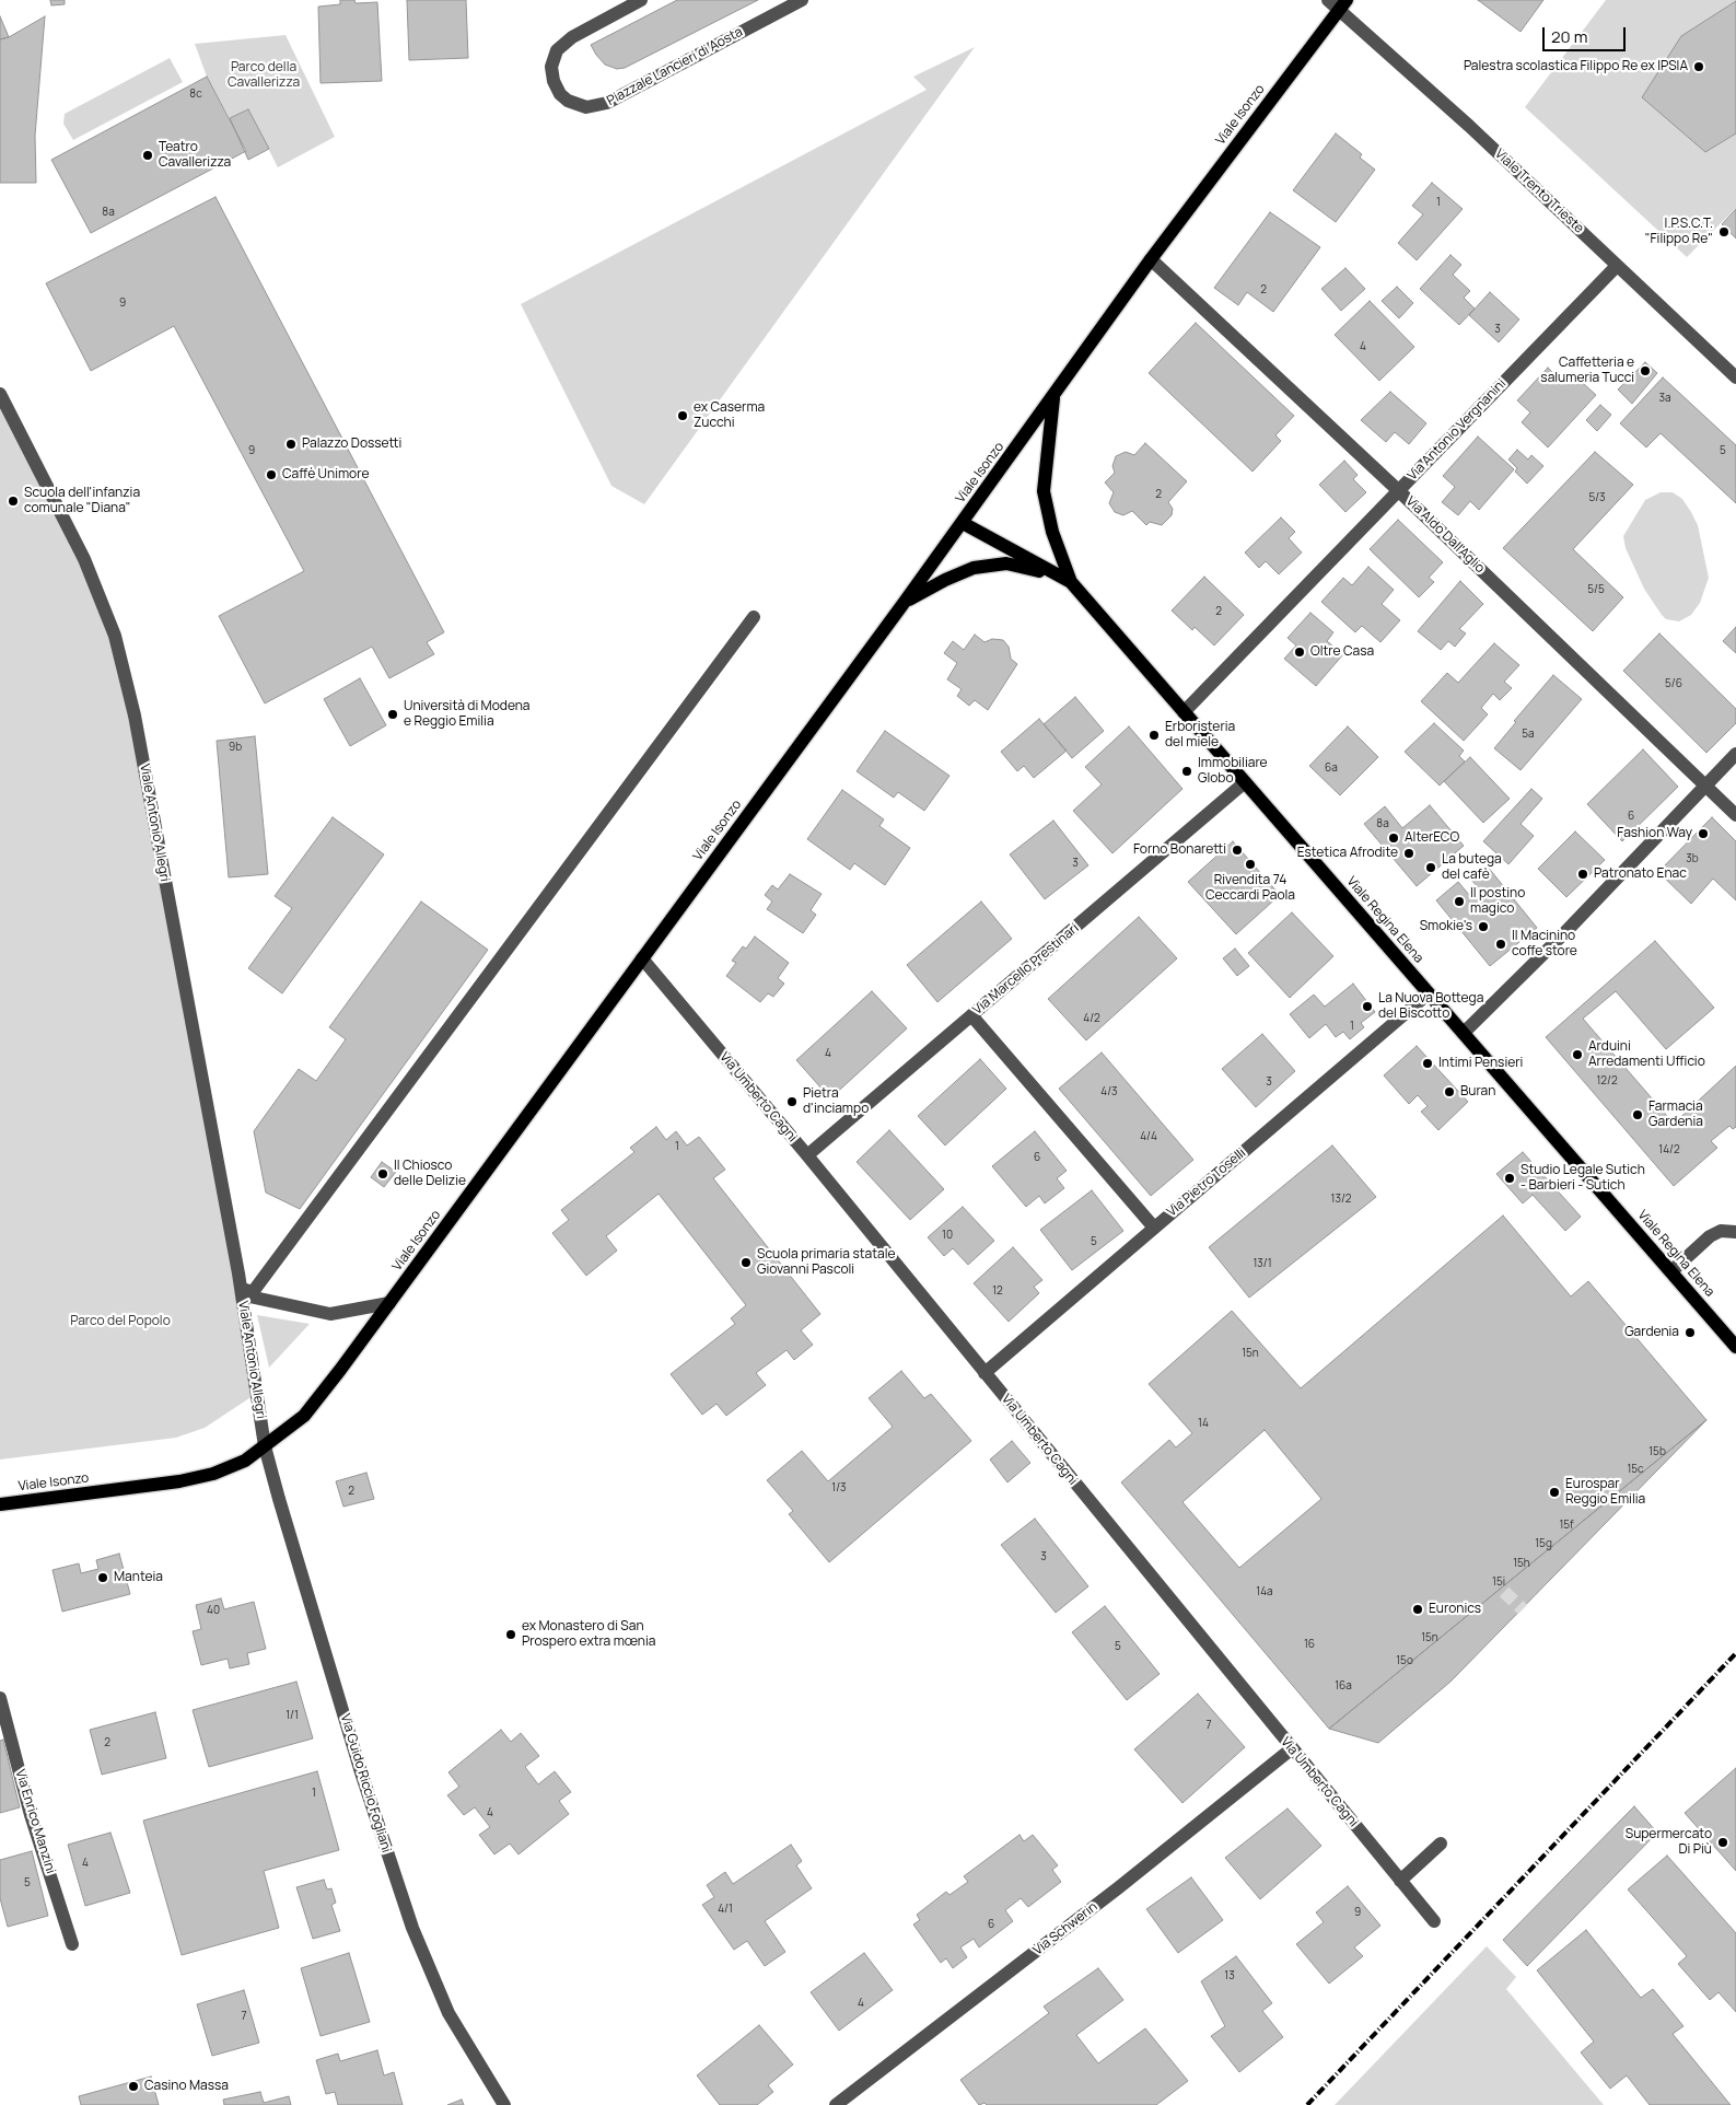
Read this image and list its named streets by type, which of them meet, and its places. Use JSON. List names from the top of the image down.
{
  "streets": {
    "main road": ["Viale Isonzo", "Viale Regina Elena"],
    "street": [
      "Piazzale Lancieri di Aosta",
      "Viale Trento Trieste",
      "Via Antonio Vergnanini",
      "Via Aldo Dall'Aglio",
      "Viale Antonio Allegri",
      "Via Marcello Prestinari",
      "Via Umberto Cagni",
      "Via Pietro Toselli",
      "Via Guido Riccio Fogliani",
      "Via Enrico Manzini",
      "Via Schwerin"
    ]
  },
  "crossings": [
    ["Viale Isonzo", "Viale Trento Trieste"],
    ["Viale Isonzo", "Via Aldo Dall'Aglio"],
    ["Viale Isonzo", "Viale Antonio Allegri"],
    ["Viale Isonzo", "Viale Regina Elena"],
    ["Viale Isonzo", "Via Umberto Cagni"],
    ["Viale Isonzo", "Via Guido Riccio Fogliani"],
    ["Viale Trento Trieste", "Via Antonio Vergnanini"],
    ["Via Antonio Vergnanini", "Via Aldo Dall'Aglio"],
    ["Via Antonio Vergnanini", "Viale Regina Elena"],
    ["Viale Antonio Allegri", "Via Guido Riccio Fogliani"],
    ["Viale Regina Elena", "Via Marcello Prestinari"],
    ["Viale Regina Elena", "Via Pietro Toselli"],
    ["Via Marcello Prestinari", "Via Umberto Cagni"],
    ["Via Umberto Cagni", "Via Pietro Toselli"],
    ["Via Umberto Cagni", "Via Schwerin"]
  ],
  "parks": ["Parco della Cavallerizza", "Parco del Popolo"],
  "places": [
    "Palestra scolastica Filippo Re ex IPSIA",
    "Teatro Cavallerizza",
    "I.P.S.C.T. \"Filippo Re\"",
    "Caffetteria e salumeria Tucci",
    "ex Caserma Zucchi",
    "Palazzo Dossetti",
    "Caffè Unimore",
    "Scuola dell'infanzia comunale \"Diana\"",
    "Oltre Casa",
    "Università di Modena e Reggio Emilia",
    "Erboristeria del miele",
    "Immobiliare Globo",
    "Fashion Way",
    "AlterECO",
    "Forno Bonaretti",
    "Estetica Afrodite",
    "Rivendita 74 Ceccardi Paola",
    "La butega del cafè",
    "Patronato Enac",
    "Il postino magico",
    "Smokie's",
    "Il Macinino coffe store",
    "La Nuova Bottega del Biscotto",
    "Arduini Arredamenti Ufficio",
    "Intimi Pensieri",
    "Buran",
    "Pietra d'inciampo",
    "Farmacia Gardenia",
    "Il Chiosco delle Delizie",
    "Studio Legale Sutich - Barbieri - Sutich",
    "Scuola primaria statale Giovanni Pascoli",
    "Gardenia",
    "Eurospar Reggio Emilia",
    "Manteia",
    "Euronics",
    "ex Monastero di San Prospero extra mœnia",
    "Supermercato Di Più",
    "Casino Massa"
  ],
  "house_numbers": [
    "8c",
    "1",
    "8a",
    "2",
    "9",
    "3",
    "4",
    "3a",
    "9",
    "5",
    "2",
    "5/3",
    "5/5",
    "2",
    "5/6",
    "5a",
    "9b",
    "6a",
    "6",
    "8a",
    "3b",
    "3",
    "4/2",
    "1",
    "4",
    "12/2",
    "3",
    "4/3",
    "4/4",
    "1",
    "14/2",
    "6",
    "13/2",
    "10",
    "5",
    "13/1",
    "12",
    "15n",
    "14",
    "15b",
    "15c",
    "1/3",
    "2",
    "15f",
    "15g",
    "3",
    "15h",
    "15i",
    "14a",
    "40",
    "15n",
    "16",
    "5",
    "15o",
    "16a",
    "1/1",
    "7",
    "2",
    "1",
    "4",
    "4",
    "5",
    "4/1",
    "9",
    "6",
    "13",
    "4",
    "7"
  ],
  "scale_bar": "20 m"
}
